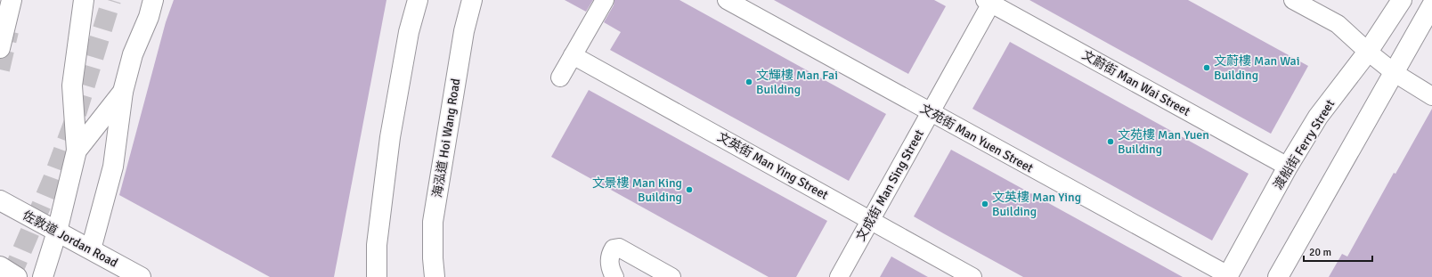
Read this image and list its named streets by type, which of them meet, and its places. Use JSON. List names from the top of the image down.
{
  "streets": {
    "main road": ["海泓道 Hoi Wang Road", "渡船街 Ferry Street", "佐敦道 Jordan Road"],
    "street": [
      "文蔚街 Man Wai Street",
      "文苑街 Man Yuen Street",
      "文英街 Man Ying Street",
      "文成街 Man Sing Street"
    ]
  },
  "crossings": [
    ["文蔚街 Man Wai Street", "渡船街 Ferry Street"],
    ["文蔚街 Man Wai Street", "文成街 Man Sing Street"],
    ["文苑街 Man Yuen Street", "渡船街 Ferry Street"],
    ["文苑街 Man Yuen Street", "文成街 Man Sing Street"],
    ["文英街 Man Ying Street", "文成街 Man Sing Street"]
  ],
  "places": [
    "文蔚樓 Man Wai Building",
    "文輝樓 Man Fai Building",
    "文苑樓 Man Yuen Building",
    "文景樓 Man King Building",
    "文英樓 Man Ying Building"
  ],
  "scale_bar": "20 m"
}
